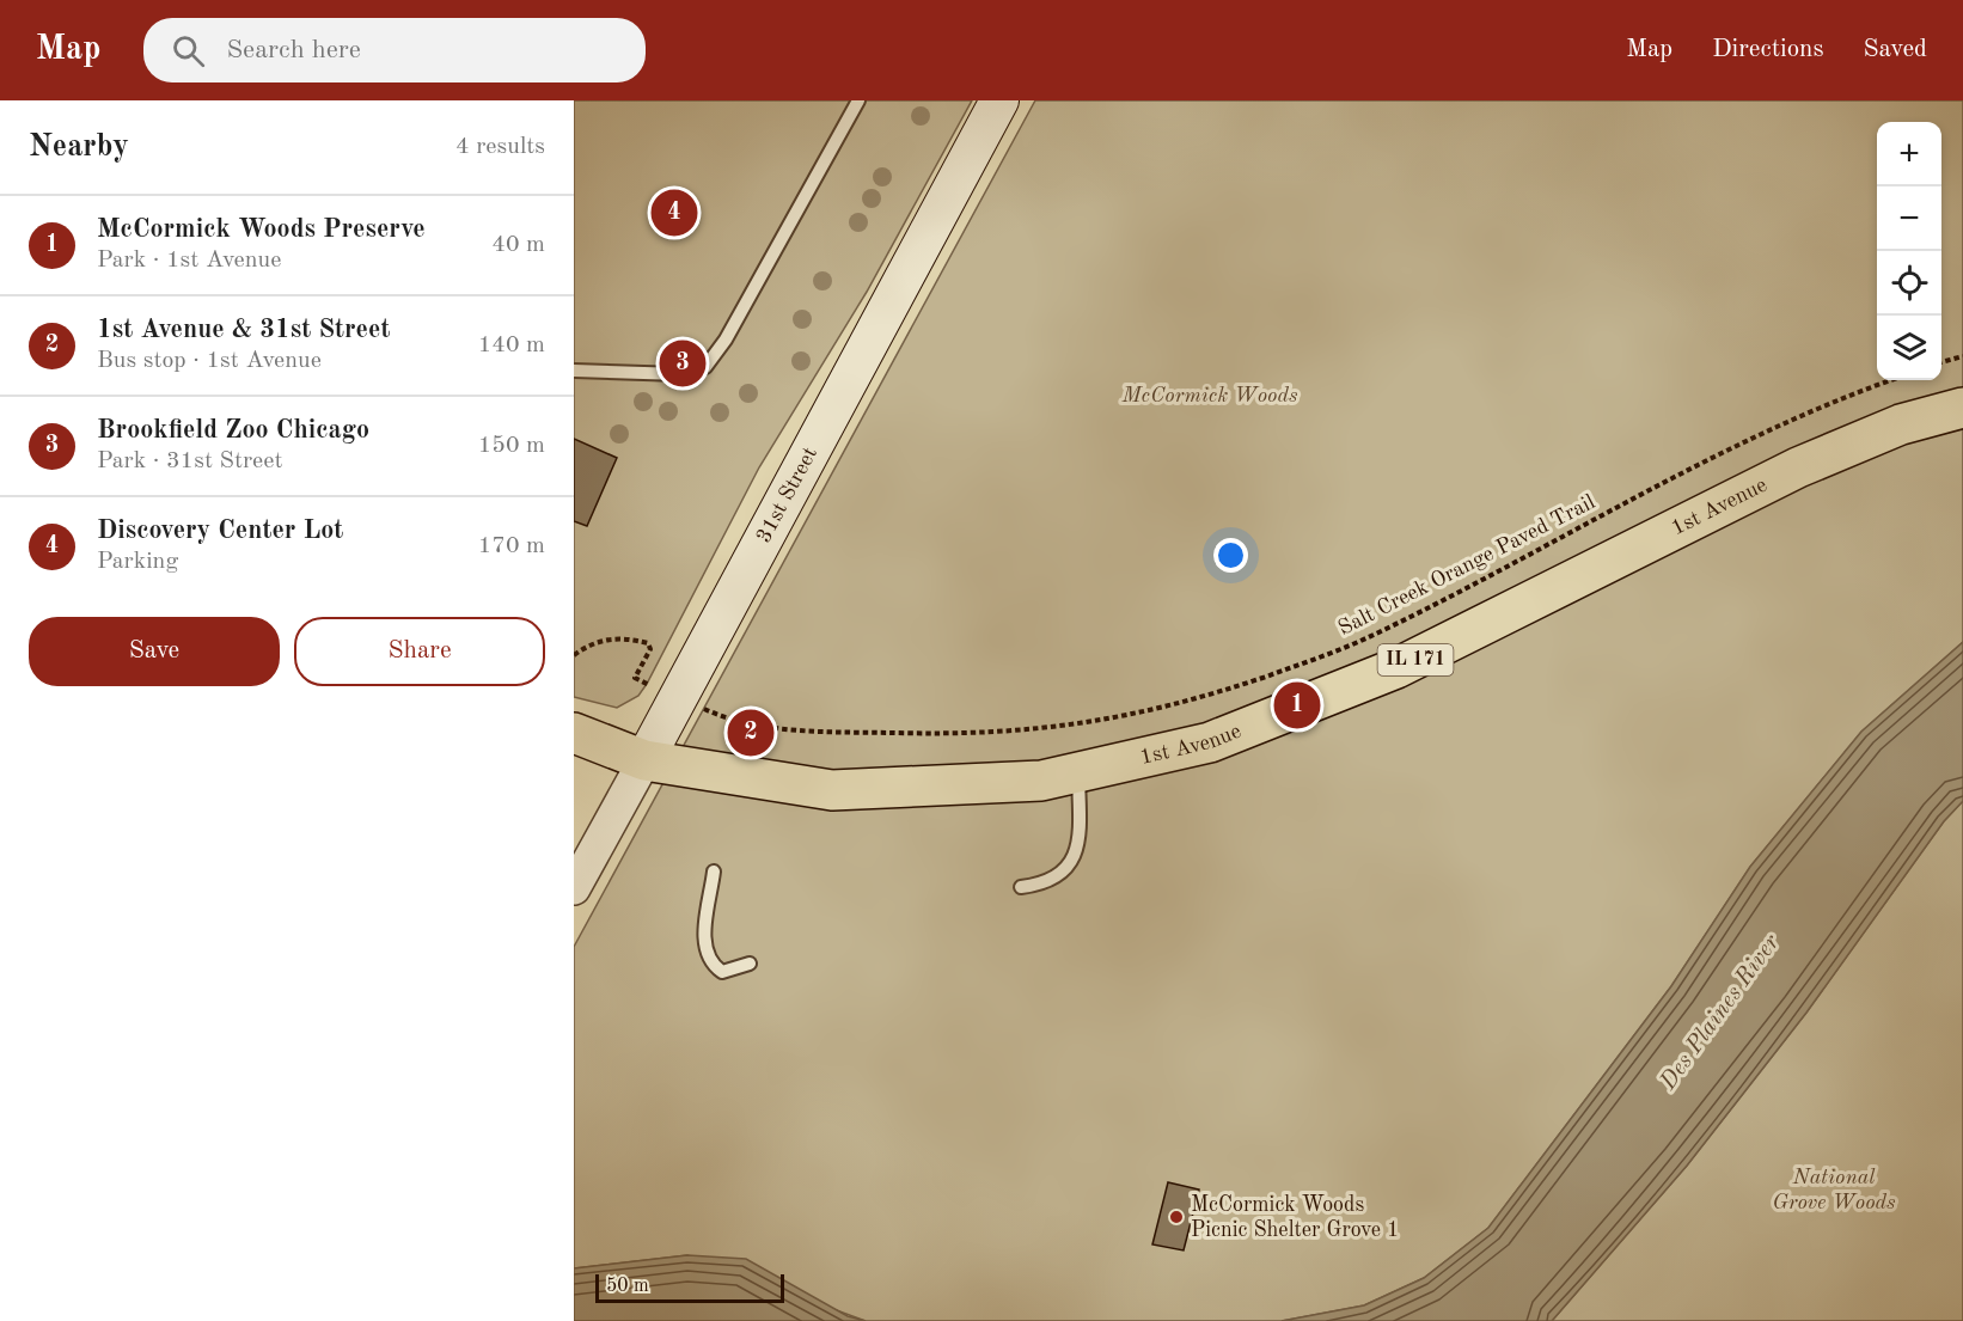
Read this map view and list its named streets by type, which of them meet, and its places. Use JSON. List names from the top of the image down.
{
  "streets": {
    "main road": ["31st Street", "1st Avenue", "IL 171"],
    "path": ["Salt Creek Orange Paved Trail"]
  },
  "crossings": [
    ["31st Street", "1st Avenue"]
  ],
  "water": ["Des Plaines River"],
  "parks": ["McCormick Woods", "National Grove Woods"],
  "places": ["McCormick Woods Picnic Shelter Grove 1"],
  "scale_bar": "50 m",
  "page": {
    "header": "Map",
    "search": "Search here",
    "nav": ["Map", "Directions", "Saved"],
    "heading": ["Nearby", "4 results"],
    "map_buttons": ["+", "−"],
    "pins": [
      "4",
      "3",
      "1",
      "2"
    ],
    "list": [
      {
        "mark": "1",
        "name": "McCormick Woods Preserve",
        "note": "Park · 1st Avenue",
        "value": "40 m"
      },
      {
        "mark": "2",
        "name": "1st Avenue & 31st Street",
        "note": "Bus stop · 1st Avenue",
        "value": "140 m"
      },
      {
        "mark": "3",
        "name": "Brookfield Zoo Chicago",
        "note": "Park · 31st Street",
        "value": "150 m"
      },
      {
        "mark": "4",
        "name": "Discovery Center Lot",
        "note": "Parking",
        "value": "170 m"
      }
    ],
    "buttons": ["Save", "Share"],
    "scale": "50 m"
  }
}
